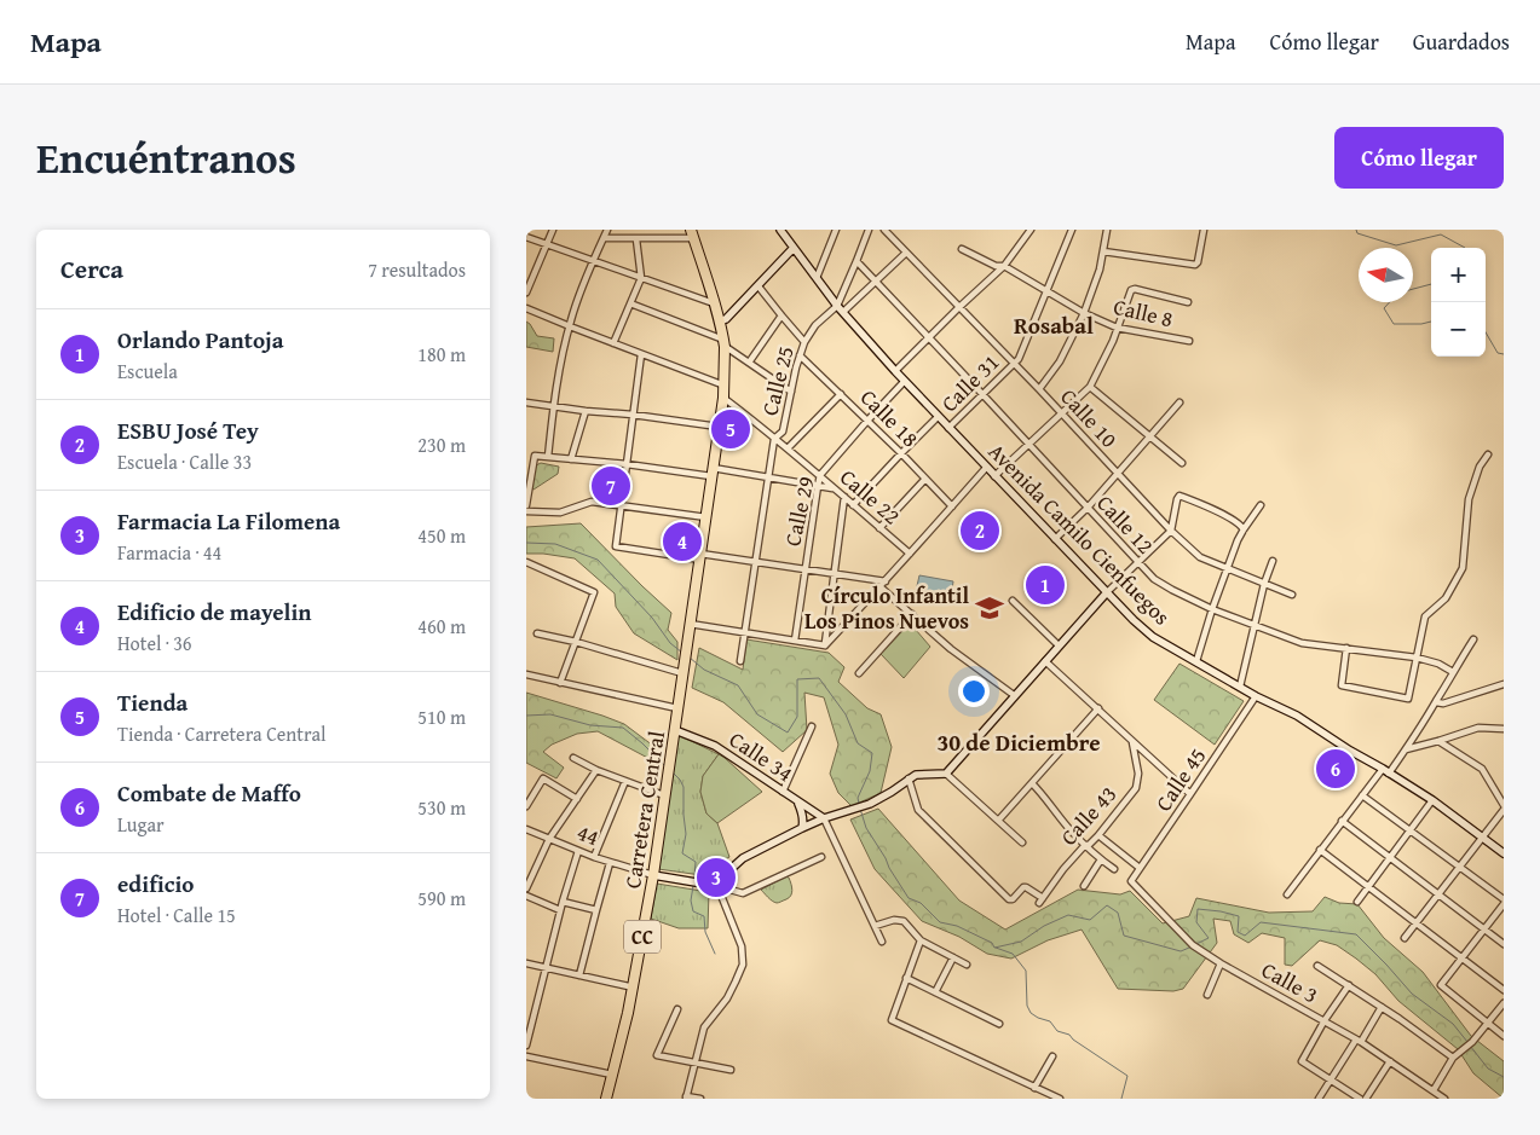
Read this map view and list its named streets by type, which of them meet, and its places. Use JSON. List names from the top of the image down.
{
  "streets": {
    "highway": ["Carretera Central", "CC"],
    "main road": ["Avenida Camilo Cienfuegos", "Calle 34", "44"],
    "street": [
      "Calle 8",
      "Calle 25",
      "Calle 31",
      "Calle 18",
      "Calle 10",
      "Calle 22",
      "Calle 29",
      "Calle 12",
      "Calle 45",
      "Calle 43",
      "Calle 3"
    ]
  },
  "crossings": [
    ["Calle 8", "Calle 31"],
    ["Calle 25", "Calle 18"],
    ["Calle 25", "Calle 22"],
    ["Calle 25", "Calle 12"],
    ["Calle 25", "Avenida Camilo Cienfuegos"],
    ["Calle 31", "Calle 18"],
    ["Calle 31", "Calle 10"],
    ["Calle 31", "Calle 22"],
    ["Calle 31", "Calle 12"],
    ["Calle 31", "Avenida Camilo Cienfuegos"],
    ["Calle 18", "Calle 29"],
    ["Calle 22", "Calle 29"],
    ["Calle 22", "CC"],
    ["Calle 29", "Avenida Camilo Cienfuegos"],
    ["Avenida Camilo Cienfuegos", "Calle 45"],
    ["Calle 34", "Carretera Central"],
    ["Calle 45", "Calle 3"],
    ["Carretera Central", "44"],
    ["Carretera Central", "CC"]
  ],
  "districts": ["Rosabal", "30 de Diciembre"],
  "places": {
    "school or university": ["Círculo Infantil Los Pinos Nuevos"]
  },
  "north": "left",
  "page": {
    "header": "Mapa",
    "nav": ["Mapa", "Cómo llegar", "Guardados"],
    "title": "Encuéntranos",
    "buttons": "Cómo llegar",
    "heading": ["Cerca", "7 resultados"],
    "map_buttons": ["+", "−"],
    "list": [
      {
        "mark": "1",
        "name": "Orlando Pantoja",
        "note": "Escuela",
        "value": "180 m"
      },
      {
        "mark": "2",
        "name": "ESBU José Tey",
        "note": "Escuela · Calle 33",
        "value": "230 m"
      },
      {
        "mark": "3",
        "name": "Farmacia La Filomena",
        "note": "Farmacia · 44",
        "value": "450 m"
      },
      {
        "mark": "4",
        "name": "Edificio de mayelin",
        "note": "Hotel · 36",
        "value": "460 m"
      },
      {
        "mark": "5",
        "name": "Tienda",
        "note": "Tienda · Carretera Central",
        "value": "510 m"
      },
      {
        "mark": "6",
        "name": "Combate de Maffo",
        "note": "Lugar",
        "value": "530 m"
      },
      {
        "mark": "7",
        "name": "edificio",
        "note": "Hotel · Calle 15",
        "value": "590 m"
      }
    ],
    "pins": [
      "5",
      "7",
      "2",
      "4",
      "1",
      "6",
      "3"
    ]
  }
}
